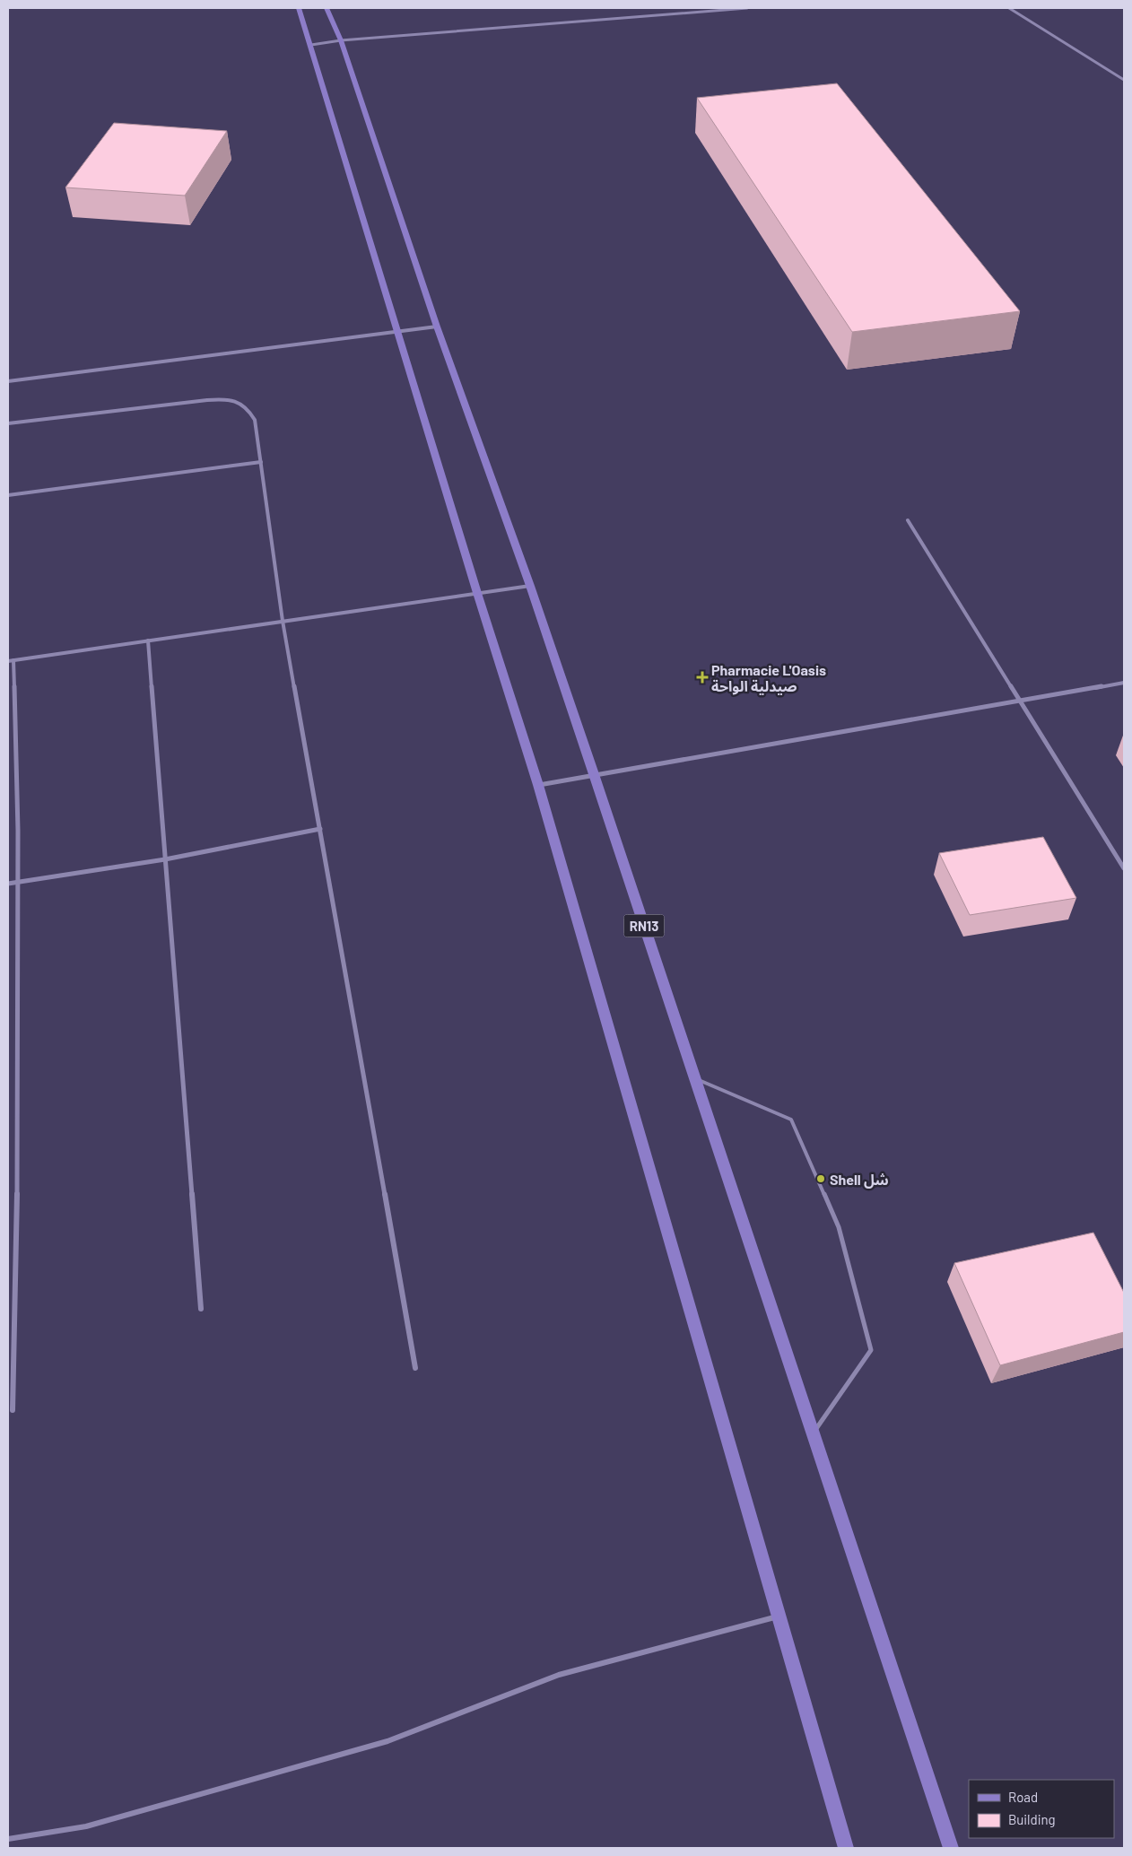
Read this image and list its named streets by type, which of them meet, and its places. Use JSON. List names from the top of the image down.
{
  "streets": {
    "main road": ["RN13"]
  },
  "places": {
    "health": ["Pharmacie L'Oasis صيدلية الواحة"],
    "other": ["Shell شل"]
  },
  "legend": ["Road", "Building"]
}
